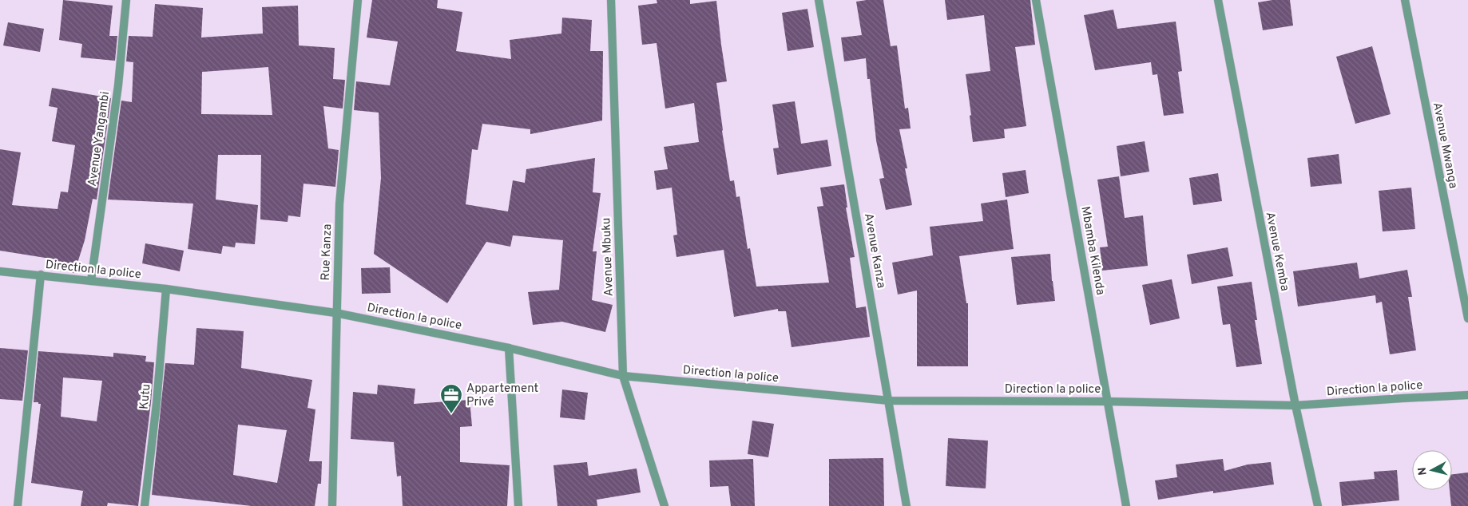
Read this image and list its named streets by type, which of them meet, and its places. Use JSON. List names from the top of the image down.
{
  "streets": {
    "street": [
      "Avenue Yangambi",
      "Avenue Mwanga",
      "Avenue Kanza",
      "Mbamba Kilenda",
      "Avenue Kemba",
      "Rue Kanza",
      "Avenue Mbuku",
      "Direction la police",
      "Kutu"
    ]
  },
  "crossings": [
    ["Avenue Yangambi", "Direction la police"],
    ["Avenue Kanza", "Direction la police"],
    ["Mbamba Kilenda", "Direction la police"],
    ["Avenue Kemba", "Direction la police"],
    ["Rue Kanza", "Direction la police"],
    ["Avenue Mbuku", "Direction la police"],
    ["Direction la police", "Kutu"]
  ],
  "places": {
    "office": ["Appartement Privé"]
  },
  "north": "left"
}
